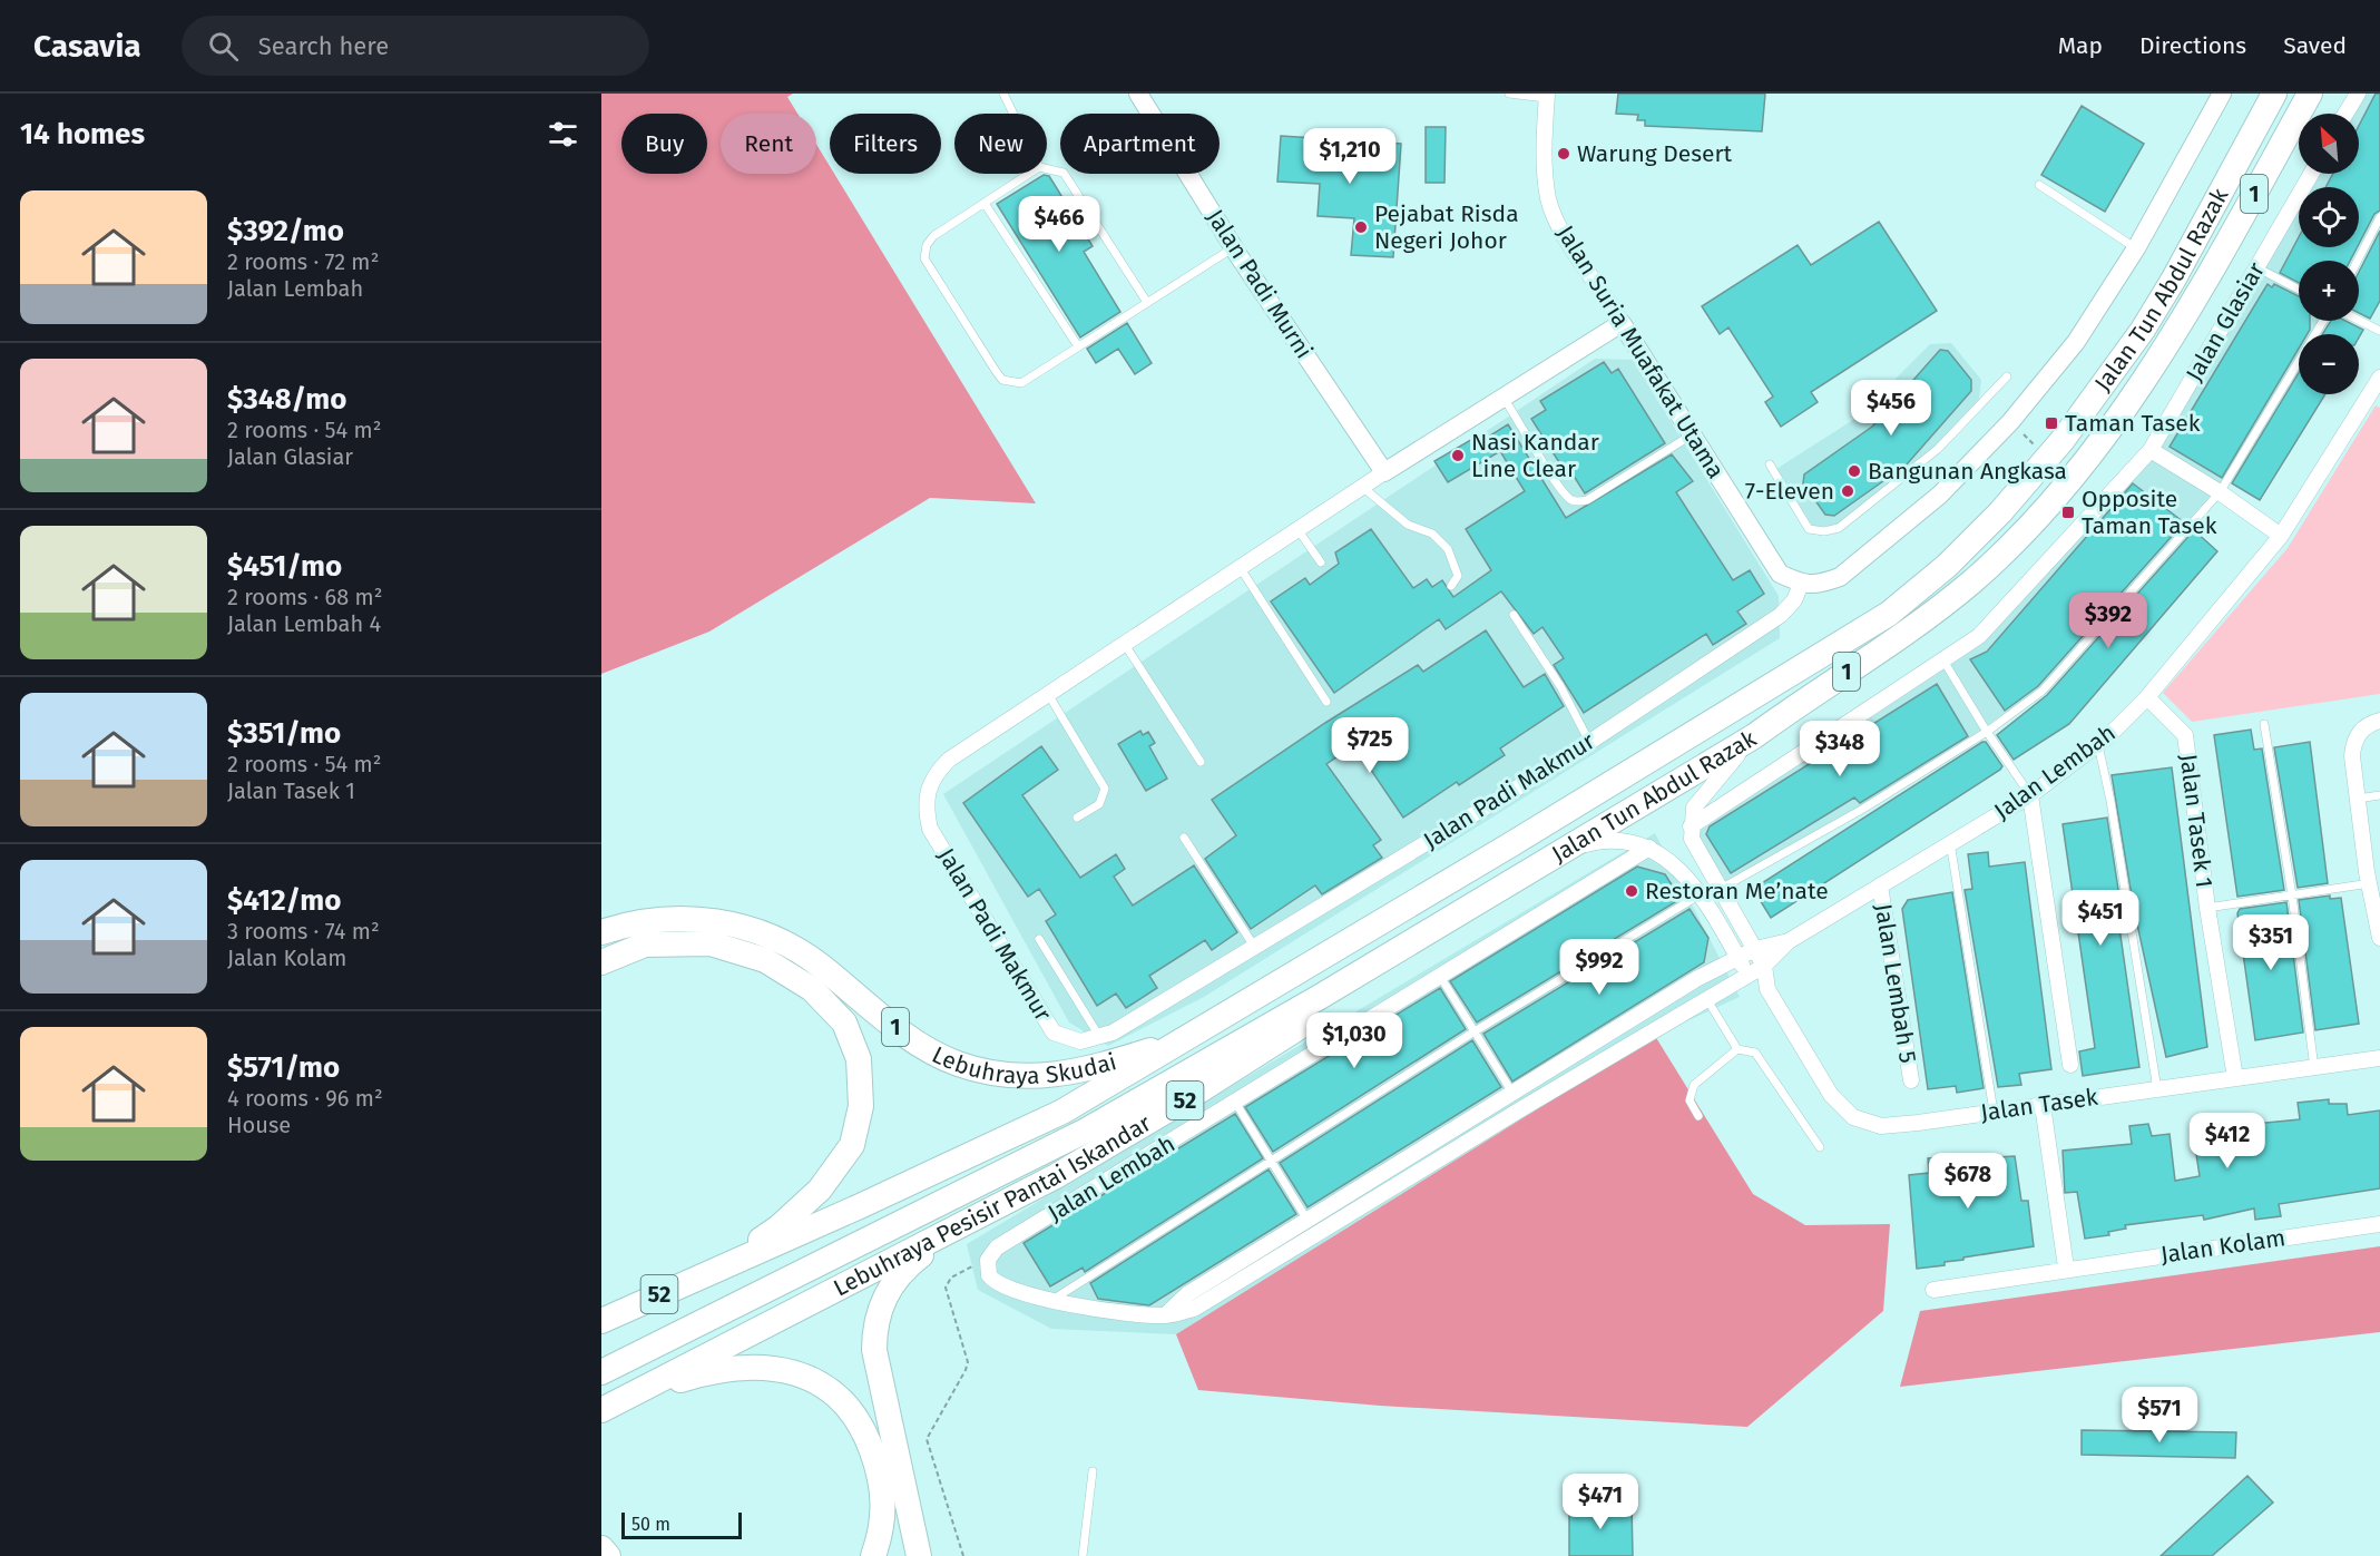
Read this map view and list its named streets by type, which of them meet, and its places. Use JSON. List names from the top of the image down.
{
  "streets": {
    "highway": [
      "1",
      "Jalan Tun Abdul Razak",
      "Lebuhraya Skudai",
      "52",
      "Lebuhraya Pesisir Pantai Iskandar"
    ],
    "street": [
      "Jalan Padi Murni",
      "Jalan Glasiar",
      "Jalan Suria Muafakat Utama",
      "Jalan Lembah",
      "Jalan Padi Makmur",
      "Jalan Tasek 1",
      "Jalan Lembah 5",
      "Jalan Tasek",
      "Jalan Kolam"
    ]
  },
  "crossings": [
    ["Jalan Padi Murni", "Jalan Padi Makmur"],
    ["Jalan Tun Abdul Razak", "Lebuhraya Skudai"],
    ["Jalan Tun Abdul Razak", "52"],
    ["Jalan Tun Abdul Razak", "Jalan Tasek"],
    ["Jalan Tun Abdul Razak", "Lebuhraya Pesisir Pantai Iskandar"],
    ["Jalan Glasiar", "Jalan Tasek"],
    ["Jalan Suria Muafakat Utama", "Jalan Padi Makmur"],
    ["Jalan Lembah", "Jalan Tasek 1"],
    ["Jalan Lembah", "Jalan Lembah 5"],
    ["Jalan Lembah", "Jalan Tasek"],
    ["Jalan Tasek 1", "Jalan Tasek"],
    ["Lebuhraya Skudai", "52"]
  ],
  "places": {
    "other": [
      "Warung Desert",
      "Pejabat Risda Negeri Johor",
      "Nasi Kandar Line Clear",
      "Bangunan Angkasa",
      "7-Eleven",
      "Restoran Me’nate"
    ],
    "transit": ["Taman Tasek", "Opposite Taman Tasek"]
  },
  "scale_bar": "50 m",
  "north": "top left",
  "page": {
    "header": "Casavia",
    "search": "Search here",
    "nav": ["Map", "Directions", "Saved"],
    "heading": "14 homes",
    "map_buttons": ["+", "−"],
    "chip": [
      "Buy",
      "Rent",
      "Filters",
      "New",
      "Apartment"
    ],
    "price": [
      "$1,210",
      "$466",
      "$456",
      "$392",
      "$725",
      "$348",
      "$451",
      "$351",
      "$992",
      "$1,030",
      "$412",
      "$678",
      "$571",
      "$471"
    ],
    "list": [
      {
        "name": "$392/mo",
        "note": "2 rooms · 72 m² · Jalan Lembah"
      },
      {
        "name": "$348/mo",
        "note": "2 rooms · 54 m² · Jalan Glasiar"
      },
      {
        "name": "$451/mo",
        "note": "2 rooms · 68 m² · Jalan Lembah 4"
      },
      {
        "name": "$351/mo",
        "note": "2 rooms · 54 m² · Jalan Tasek 1"
      },
      {
        "name": "$412/mo",
        "note": "3 rooms · 74 m² · Jalan Kolam"
      },
      {
        "name": "$571/mo",
        "note": "4 rooms · 96 m² · House"
      }
    ],
    "scale": "50 m"
  }
}
